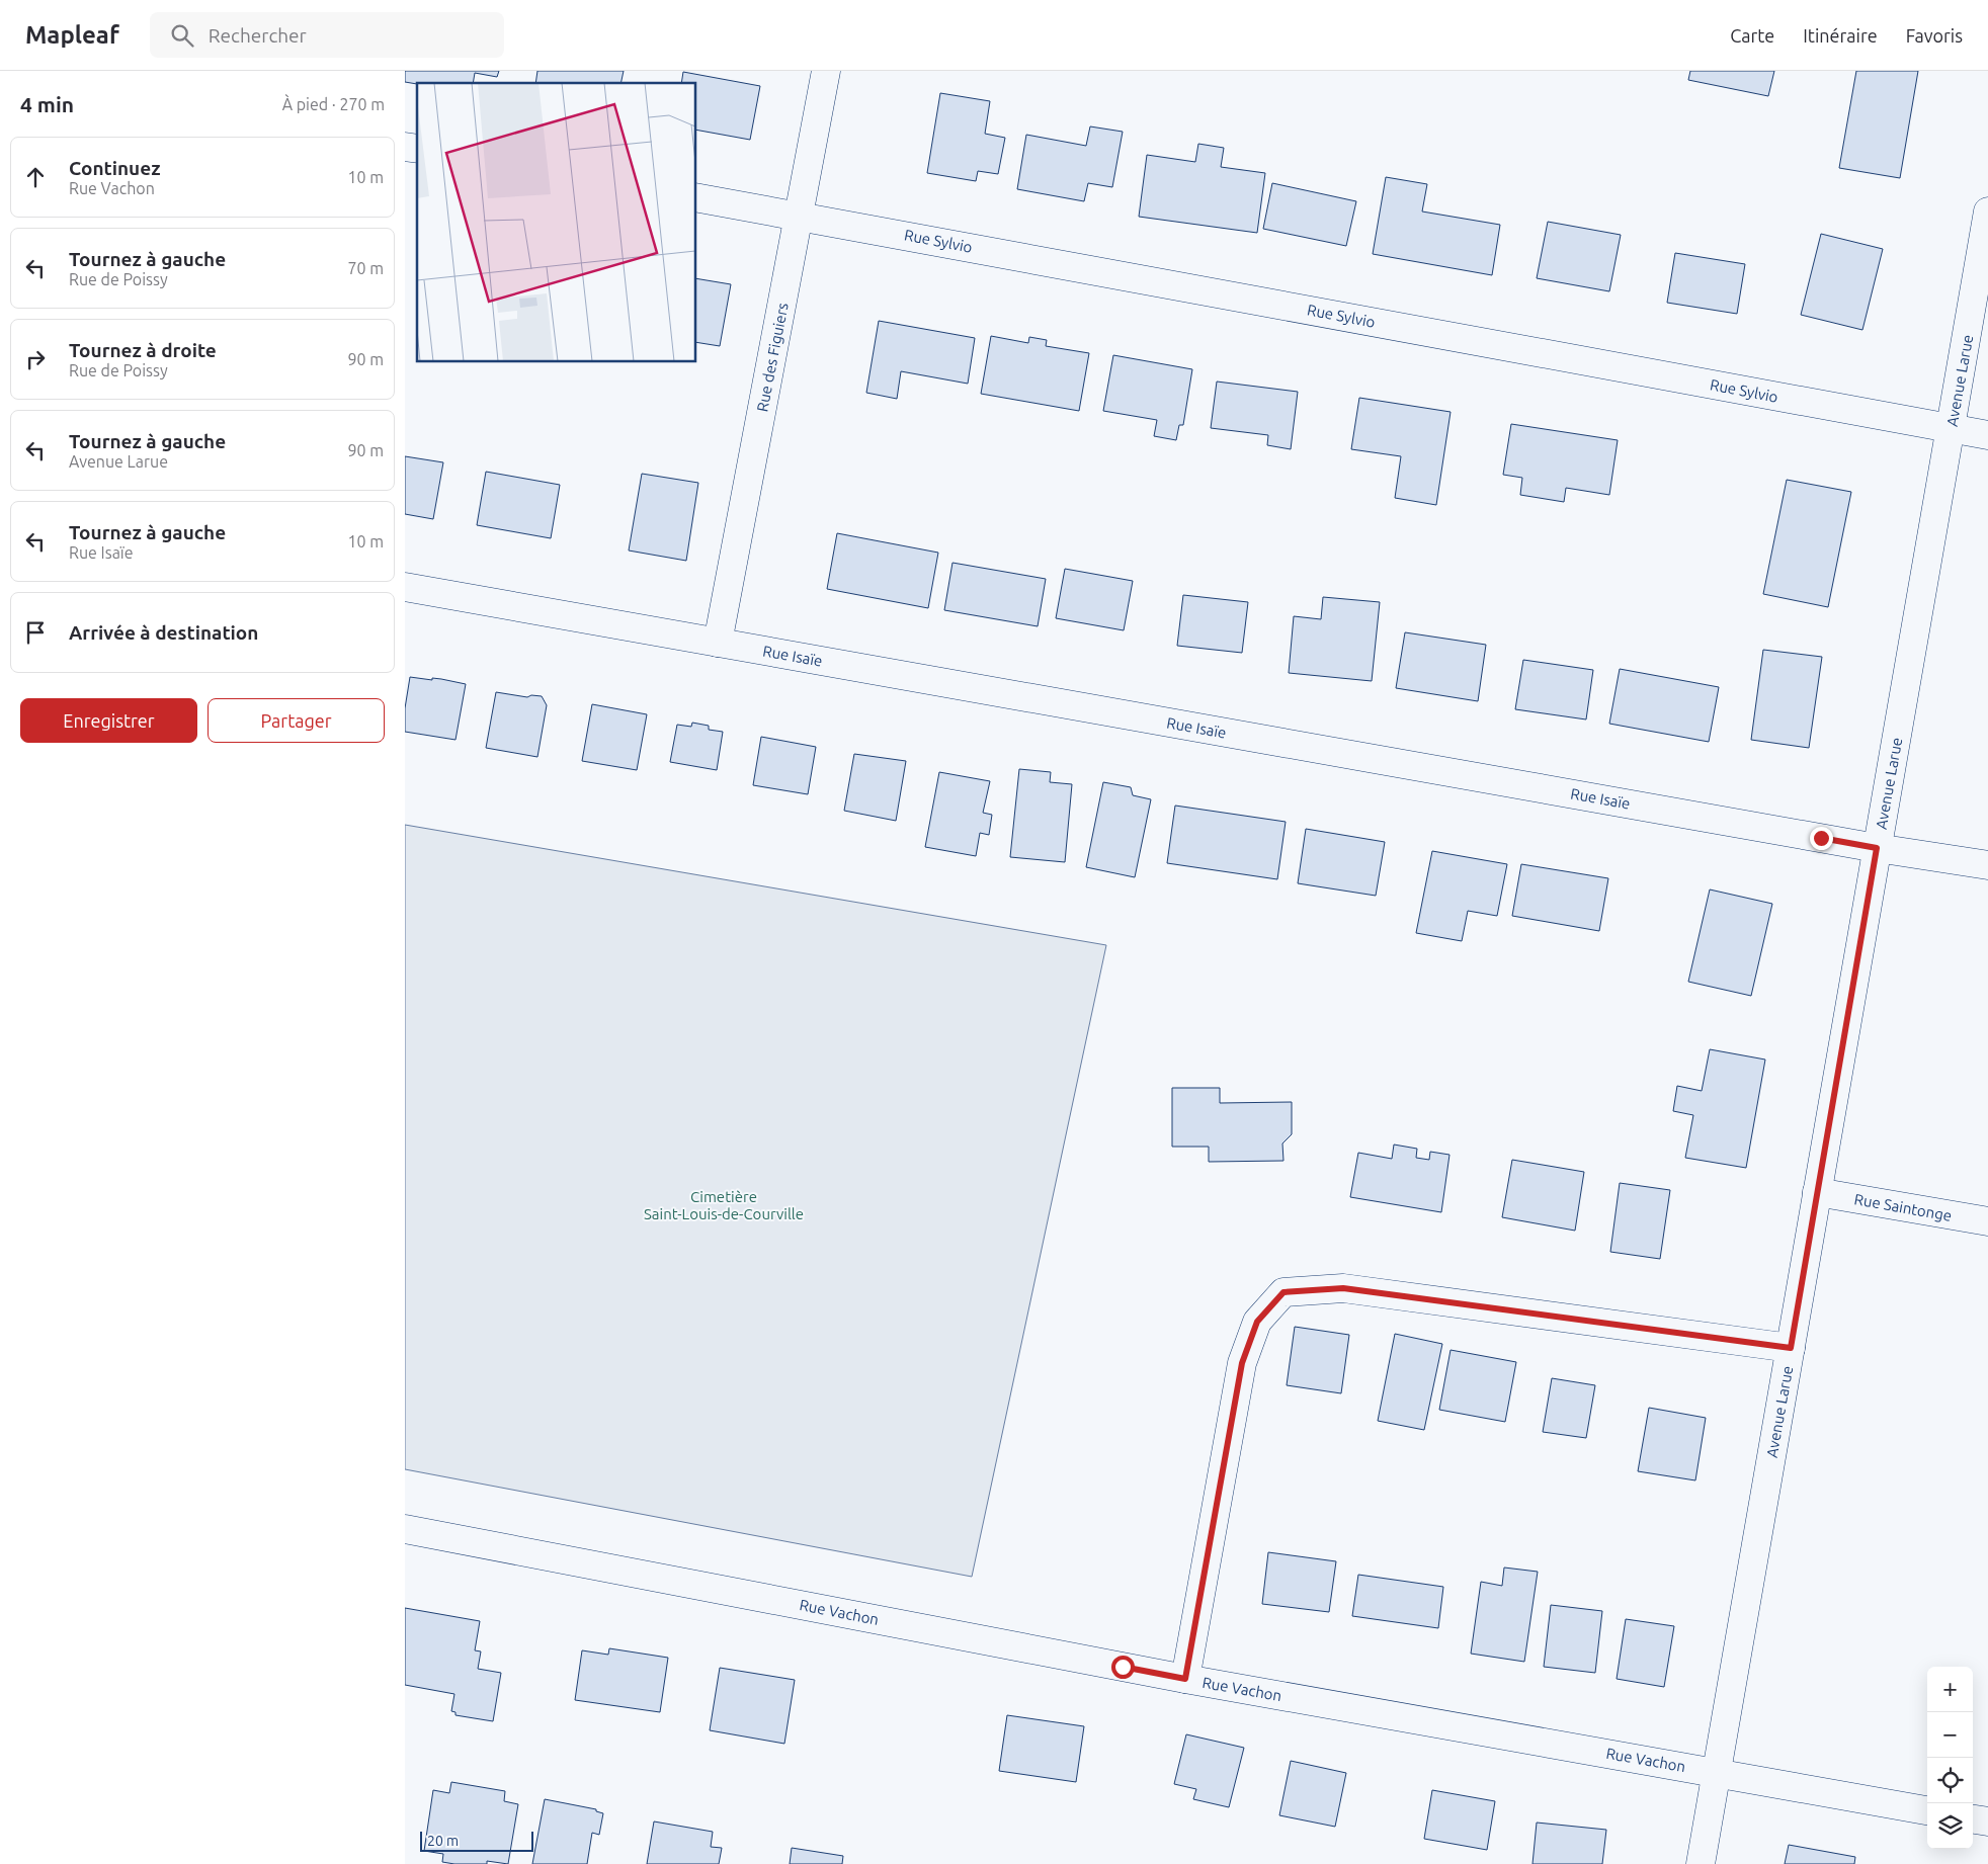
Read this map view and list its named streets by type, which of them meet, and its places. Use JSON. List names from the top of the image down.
{
  "streets": {
    "street": [
      "Rue Sylvio",
      "Rue des Figuiers",
      "Avenue Larue",
      "Rue Isaïe",
      "Rue Saintonge",
      "Rue Vachon"
    ]
  },
  "crossings": [
    ["Rue Sylvio", "Rue des Figuiers"],
    ["Rue Sylvio", "Avenue Larue"],
    ["Rue des Figuiers", "Rue Isaïe"],
    ["Avenue Larue", "Rue Isaïe"],
    ["Avenue Larue", "Rue Saintonge"],
    ["Avenue Larue", "Rue Vachon"]
  ],
  "parks": ["Cimetière Saint-Louis-de-Courville"],
  "scale_bar": "20 m",
  "page": {
    "header": "Mapleaf",
    "search": "Rechercher",
    "nav": ["Carte", "Itinéraire", "Favoris"],
    "heading": ["4 min", "À pied · 270 m"],
    "list": [
      ["Continuez", "Rue Vachon", "10 m"],
      ["Tournez à gauche", "Rue de Poissy", "70 m"],
      ["Tournez à droite", "Rue de Poissy", "90 m"],
      ["Tournez à gauche", "Avenue Larue", "90 m"],
      ["Tournez à gauche", "Rue Isaïe", "10 m"],
      "Arrivée à destination"
    ],
    "buttons": ["Enregistrer", "Partager"],
    "map_buttons": ["+", "−"],
    "scale": "20 m"
  }
}
